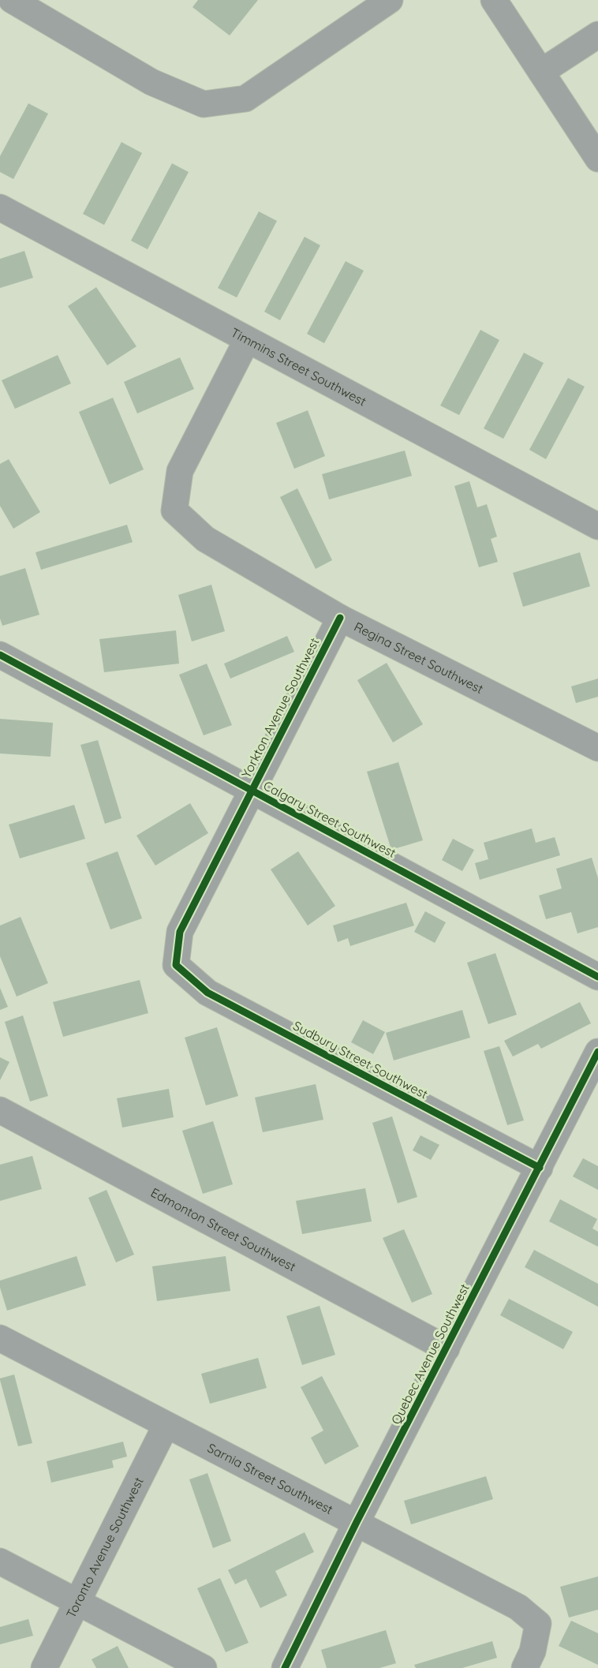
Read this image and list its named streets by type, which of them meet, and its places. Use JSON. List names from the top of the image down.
{
  "streets": {
    "street": [
      "Timmins Street Southwest",
      "Regina Street Southwest",
      "Yorkton Avenue Southwest",
      "Calgary Street Southwest",
      "Sudbury Street Southwest",
      "Edmonton Street Southwest",
      "Quebec Avenue Southwest",
      "Sarnia Street Southwest",
      "Toronto Avenue Southwest"
    ]
  },
  "crossings": [
    ["Timmins Street Southwest", "Regina Street Southwest"],
    ["Regina Street Southwest", "Yorkton Avenue Southwest"],
    ["Yorkton Avenue Southwest", "Calgary Street Southwest"],
    ["Yorkton Avenue Southwest", "Sudbury Street Southwest"],
    ["Sudbury Street Southwest", "Quebec Avenue Southwest"],
    ["Edmonton Street Southwest", "Quebec Avenue Southwest"],
    ["Quebec Avenue Southwest", "Sarnia Street Southwest"],
    ["Sarnia Street Southwest", "Toronto Avenue Southwest"]
  ]
}
